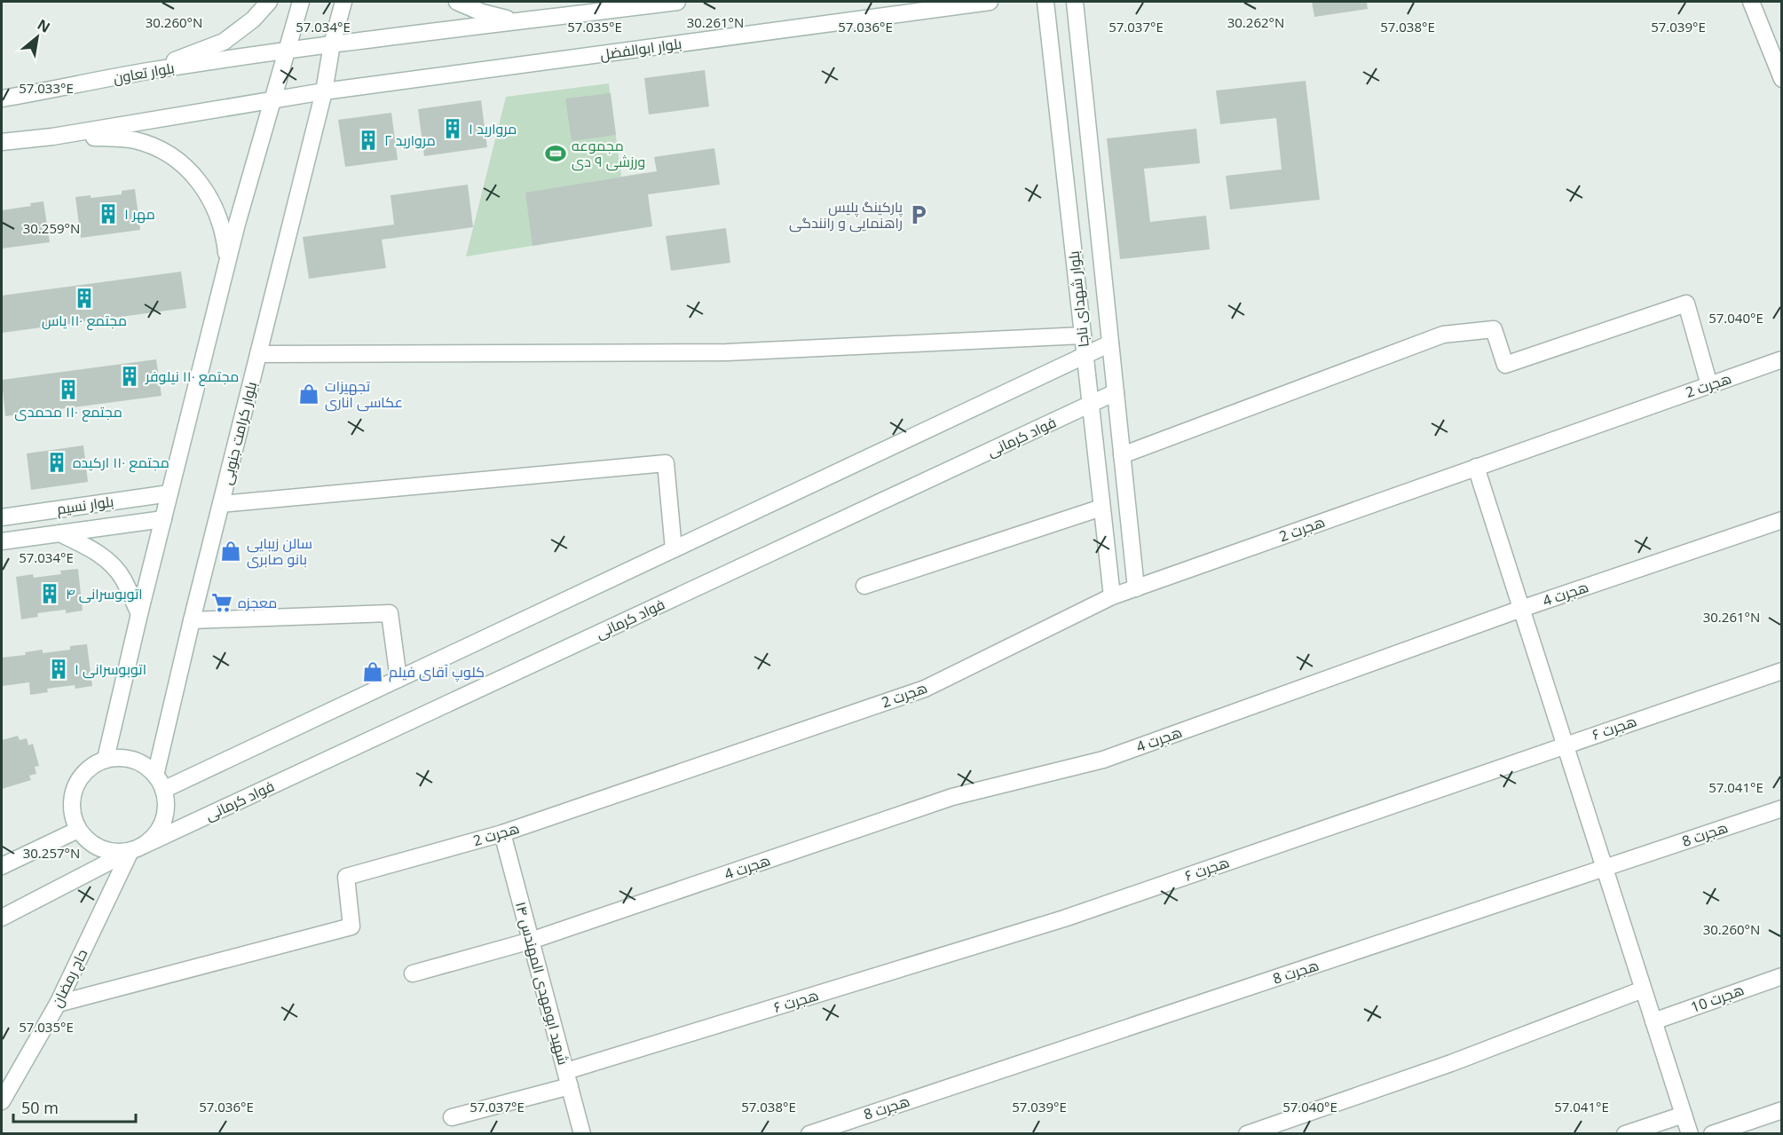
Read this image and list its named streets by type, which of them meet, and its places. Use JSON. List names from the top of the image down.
{
  "streets": {
    "street": [
      "بلوار ابوالفضل",
      "بلوار تعاون",
      "بلوار شهدای ناجا",
      "هجرت 2",
      "بلوار کرامت جنوبی",
      "فواد کرمانی",
      "بلوار نسیم",
      "هجرت 4",
      "هجرت ۶",
      "هجرت 8",
      "حاج رمضان",
      "شهید ابومهدی المهندس ۱۴",
      "هجرت 10"
    ]
  },
  "crossings": [
    ["بلوار ابوالفضل", "بلوار کرامت جنوبی"],
    ["بلوار تعاون", "بلوار کرامت جنوبی"],
    ["بلوار شهدای ناجا", "هجرت 2"],
    ["بلوار شهدای ناجا", "فواد کرمانی"],
    ["هجرت 2", "حاج رمضان"],
    ["هجرت 2", "شهید ابومهدی المهندس ۱۴"],
    ["بلوار کرامت جنوبی", "فواد کرمانی"],
    ["بلوار کرامت جنوبی", "حاج رمضان"],
    ["فواد کرمانی", "حاج رمضان"],
    ["هجرت 4", "شهید ابومهدی المهندس ۱۴"],
    ["هجرت ۶", "شهید ابومهدی المهندس ۱۴"]
  ],
  "places": {
    "building": [
      "مروارید ۱",
      "مروارید ۲",
      "مهر ۱",
      "مجتمع ۱۱۰ یاس",
      "مجتمع ۱۱۰ نیلوفر",
      "مجتمع ۱۱۰ محمدی",
      "مجتمع ۱۱۰ ارکیده",
      "اتوبوسرانی ۴",
      "اتوبوسرانی ۱"
    ],
    "sports": ["مجموعه ورزشی ۹ دی"],
    "parking": ["پارکینگ پلیس راهنمایی و رانندگی"],
    "shop": ["تجهیزات عکاسی اناری", "سالن زیبایی بانو صابری", "کلوپ آقای فیلم"],
    "supermarket": ["معجزه"]
  },
  "scale_bar": "50 m",
  "north": "top right",
  "coordinates": [
    "30.260°N",
    "30.261°N",
    "30.262°N",
    "57.034°E",
    "57.035°E",
    "57.036°E",
    "57.037°E",
    "57.038°E",
    "57.039°E",
    "57.033°E",
    "30.259°N",
    "57.040°E",
    "57.041°E",
    "30.257°N"
  ]
}
